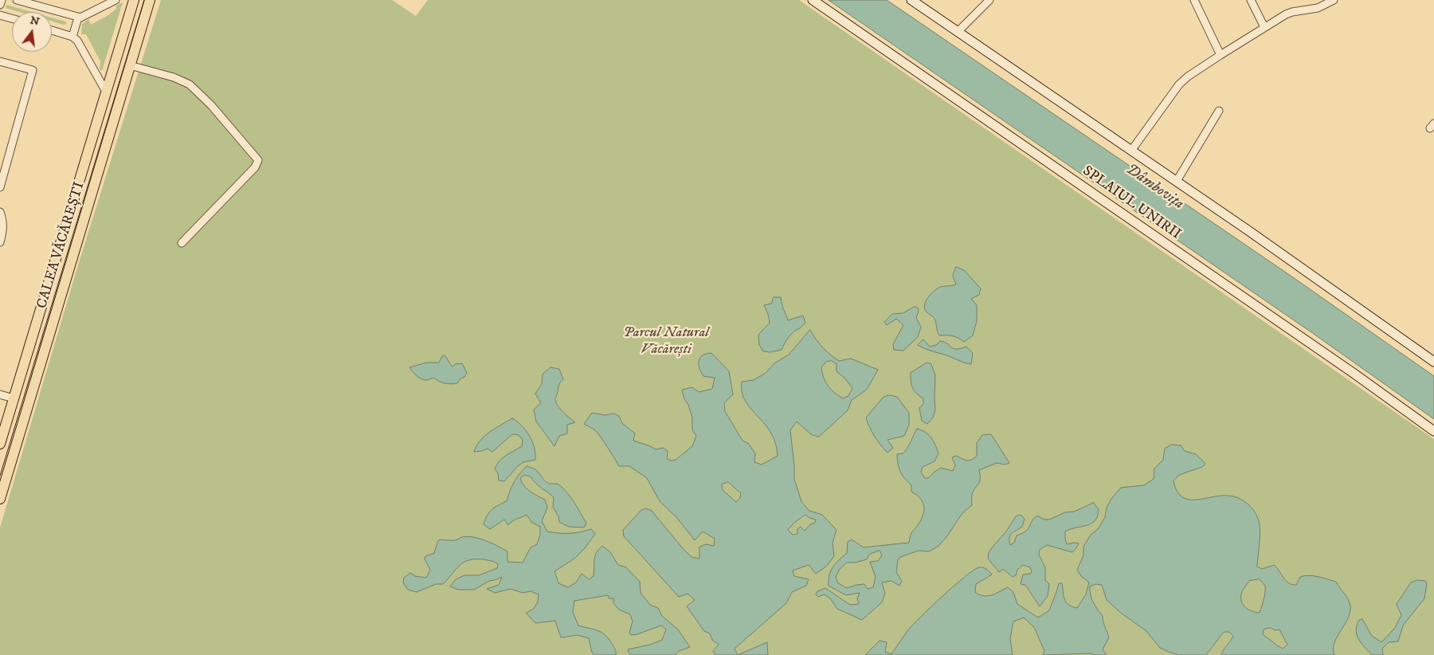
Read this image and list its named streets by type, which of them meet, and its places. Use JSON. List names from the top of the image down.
{
  "streets": {
    "main road": ["SPLAIUL UNIRII", "CALEA VĂCĂREȘTI"]
  },
  "water": ["Dâmbovița"],
  "parks": ["Parcul Natural Văcărești"],
  "north": "top"
}
